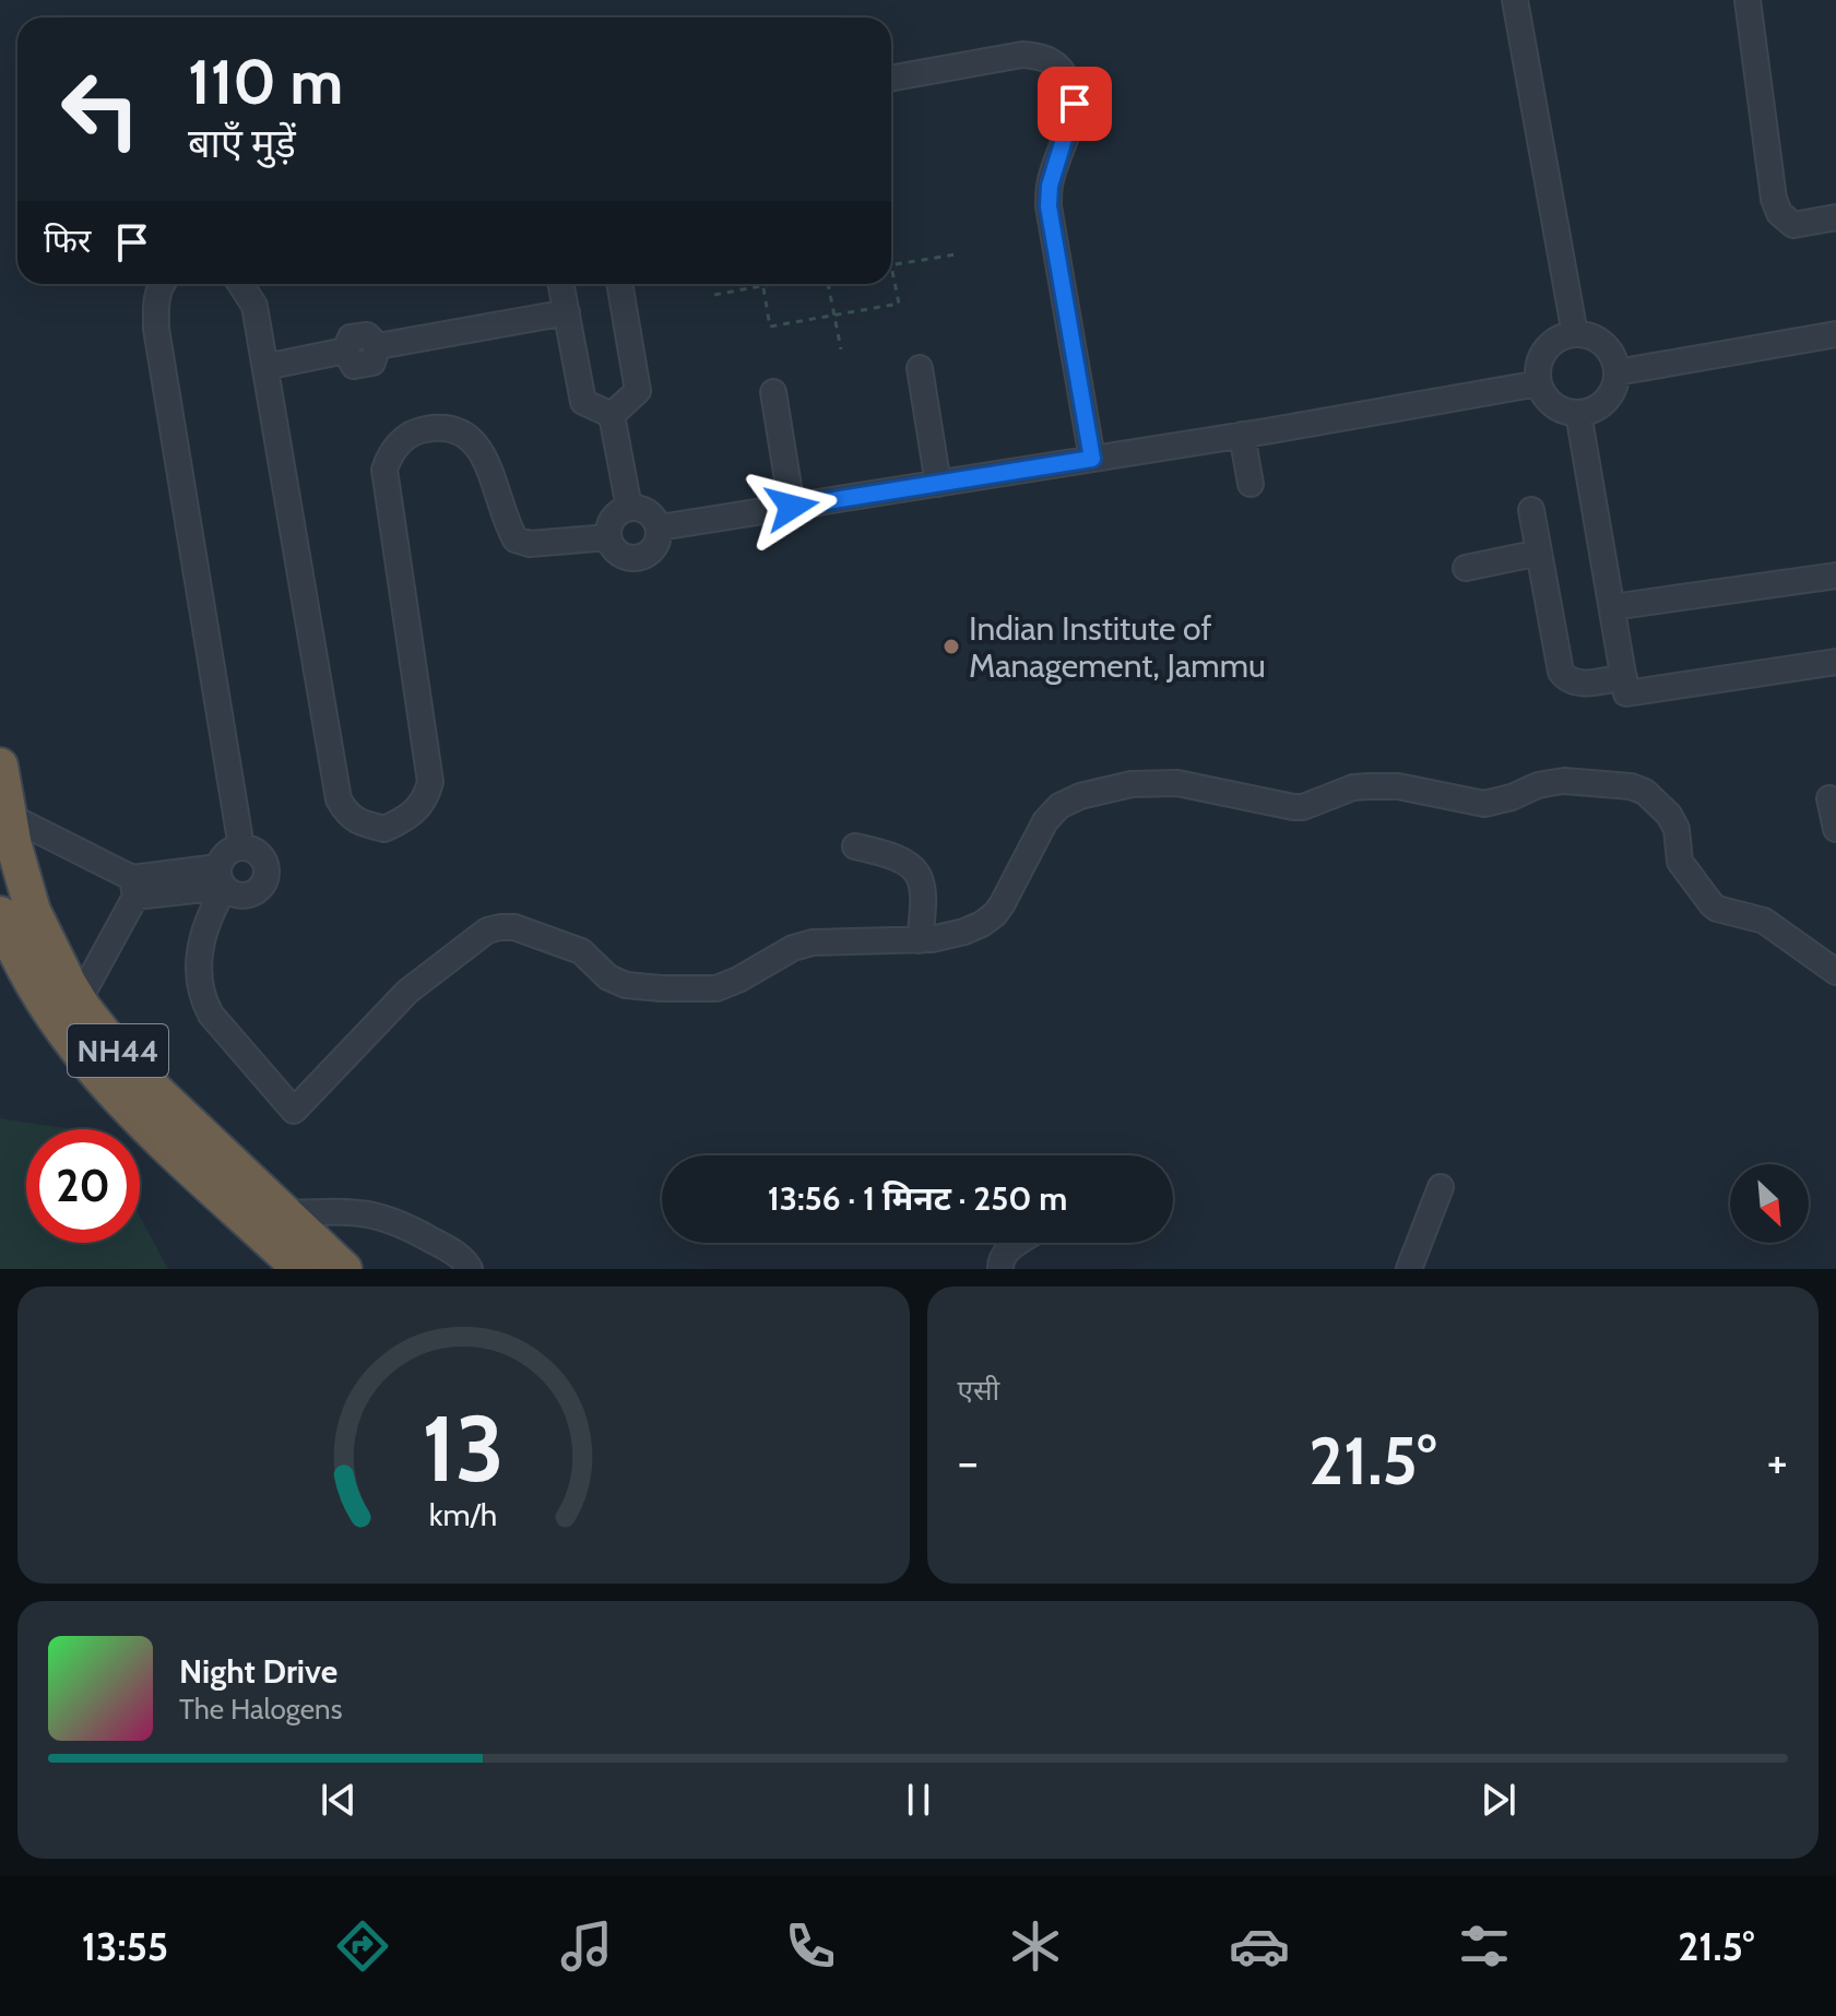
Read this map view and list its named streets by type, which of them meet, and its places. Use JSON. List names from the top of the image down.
{
  "streets": {
    "highway": ["NH44"]
  },
  "places": ["Indian Institute of Management, Jammu"],
  "north": "bottom right",
  "page": {
    "turn": ["110 m", "बाएँ मुड़ें"],
    "then": "फिर",
    "limit": "20",
    "trip": "13:56 · 1 मिनट · 250 m",
    "tile": "एसी",
    "heat": ["−", "21.5°", "+"],
    "song": ["Night Drive", "The Halogens"],
    "tabs": ["13:55", "21.5°"],
    "gauge": ["13", "km/h"]
  }
}
